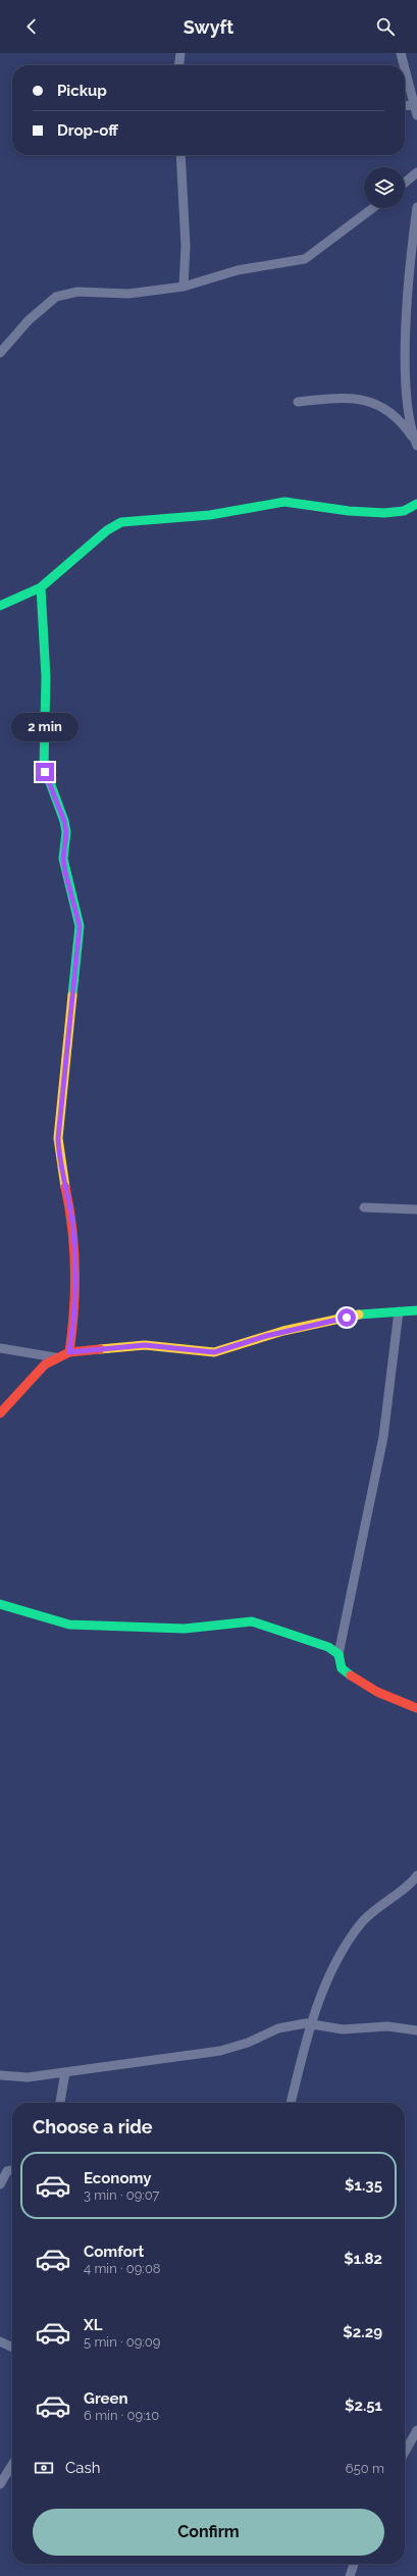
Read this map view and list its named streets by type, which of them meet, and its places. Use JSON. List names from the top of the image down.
{
  "page": {
    "header": "Swyft",
    "banner": ["Pickup", "Drop-off"],
    "bubble": "2 min",
    "heading": "Choose a ride",
    "list": [
      {
        "name": "Economy",
        "note": "3 min · 09:07",
        "value": "$1.35"
      },
      {
        "name": "Comfort",
        "note": "4 min · 09:08",
        "value": "$1.82"
      },
      {
        "name": "XL",
        "note": "5 min · 09:09",
        "value": "$2.29"
      },
      {
        "name": "Green",
        "note": "6 min · 09:10",
        "value": "$2.51"
      }
    ],
    "pay": ["Cash", "650 m"],
    "buttons": "Confirm"
  }
}
